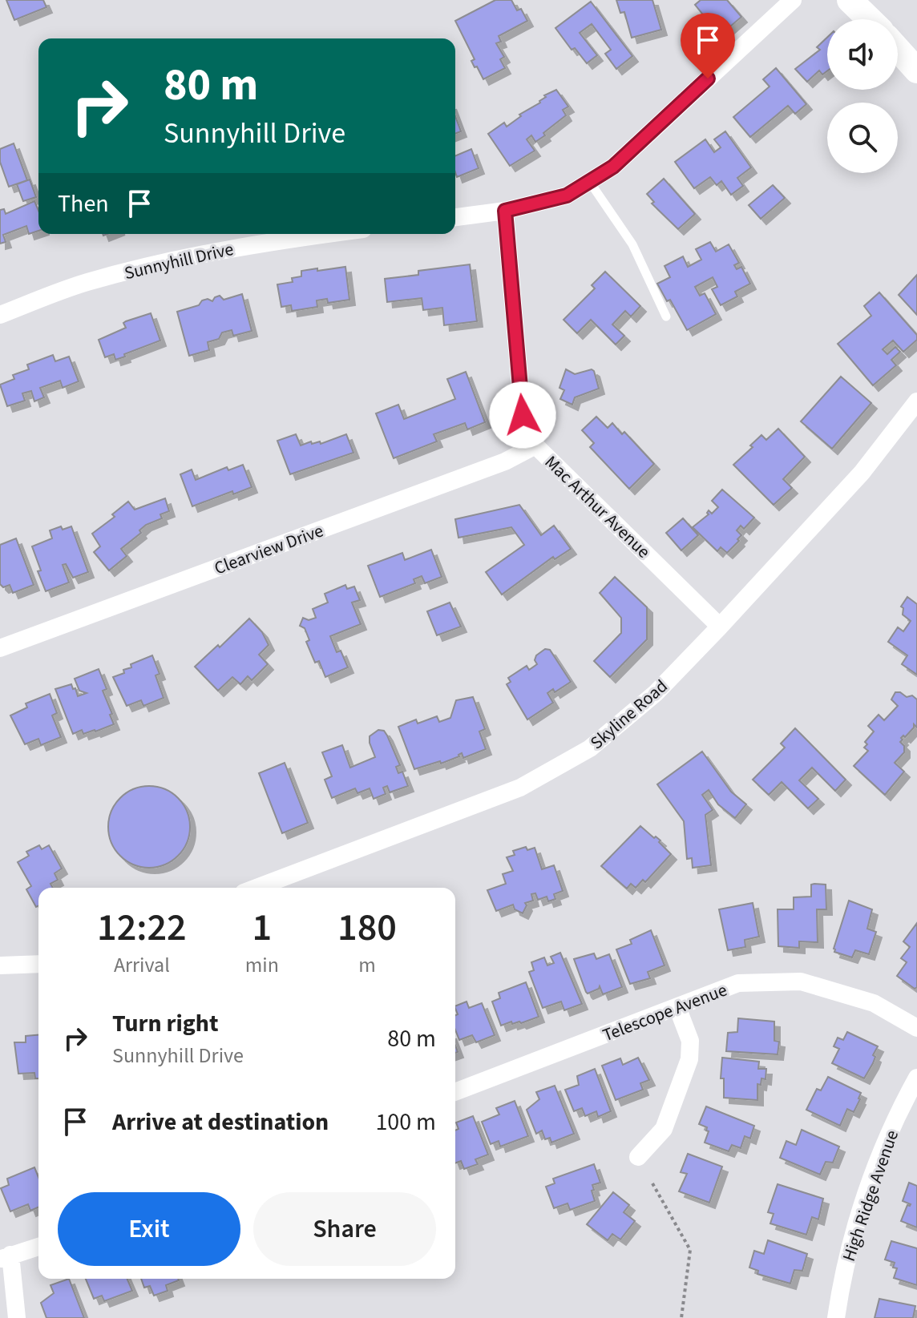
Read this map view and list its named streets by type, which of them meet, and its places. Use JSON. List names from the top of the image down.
{
  "streets": {
    "street": [
      "Sunnyhill Drive",
      "Mac Arthur Avenue",
      "Clearview Drive",
      "Skyline Road",
      "Telescope Avenue",
      "High Ridge Avenue"
    ]
  },
  "crossings": [
    ["Mac Arthur Avenue", "Clearview Drive"],
    ["Mac Arthur Avenue", "Skyline Road"]
  ],
  "page": {
    "turn": ["80 m", "Sunnyhill Drive"],
    "then": "Then",
    "eta": [
      "12:22",
      "Arrival",
      "1",
      "min",
      "180",
      "m"
    ],
    "list": [
      {
        "name": "Turn right",
        "note": "Sunnyhill Drive",
        "value": "80 m"
      },
      {
        "name": "Arrive at destination",
        "value": "100 m"
      }
    ],
    "buttons": ["Exit", "Share"]
  }
}
